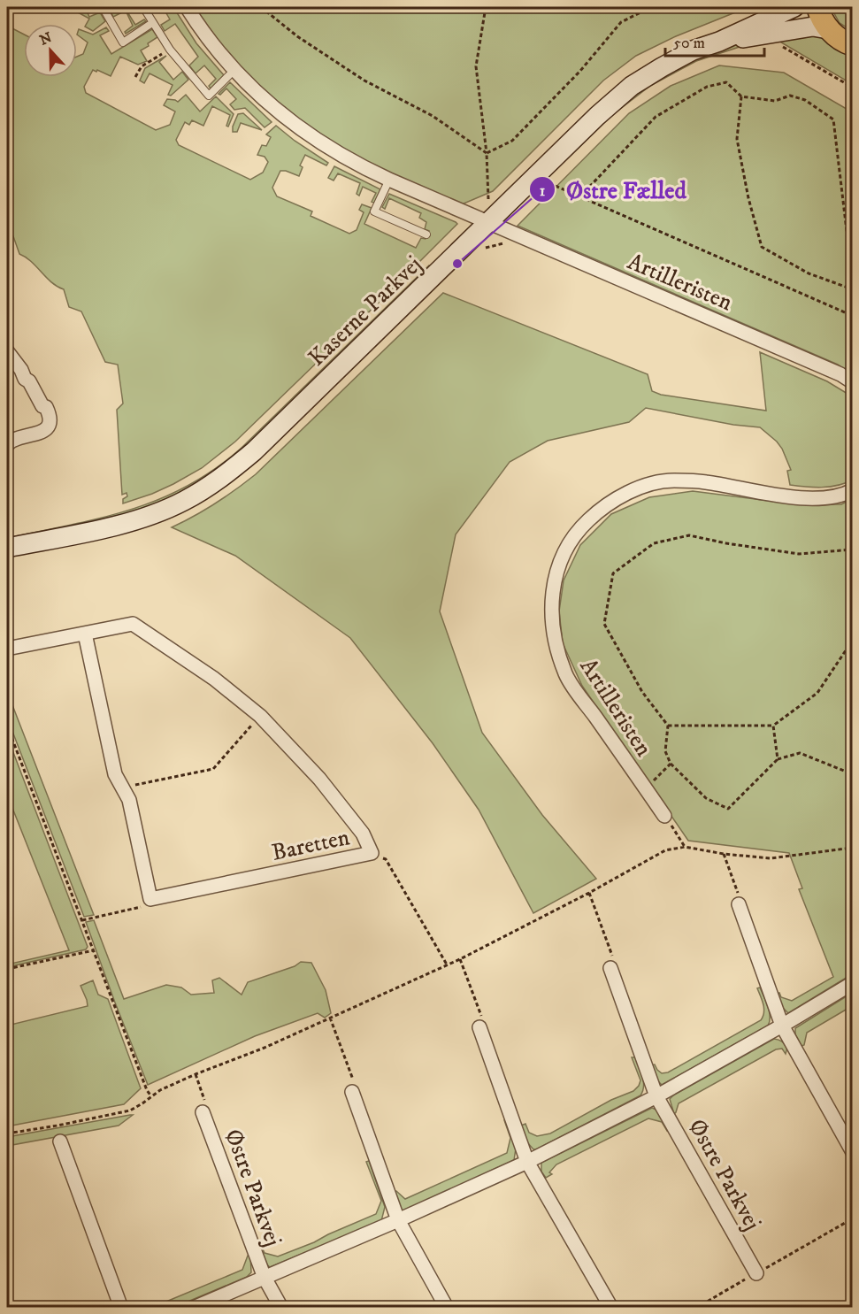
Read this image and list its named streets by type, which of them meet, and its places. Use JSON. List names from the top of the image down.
{
  "streets": {
    "street": [
      "Artilleristen",
      "Kaserne Parkvej",
      "Baretten",
      "Østre Parkvej"
    ]
  },
  "crossings": [
    ["Artilleristen", "Kaserne Parkvej"]
  ],
  "places": ["Østre Fælled"],
  "scale_bar": "50 m",
  "north": "top"
}
